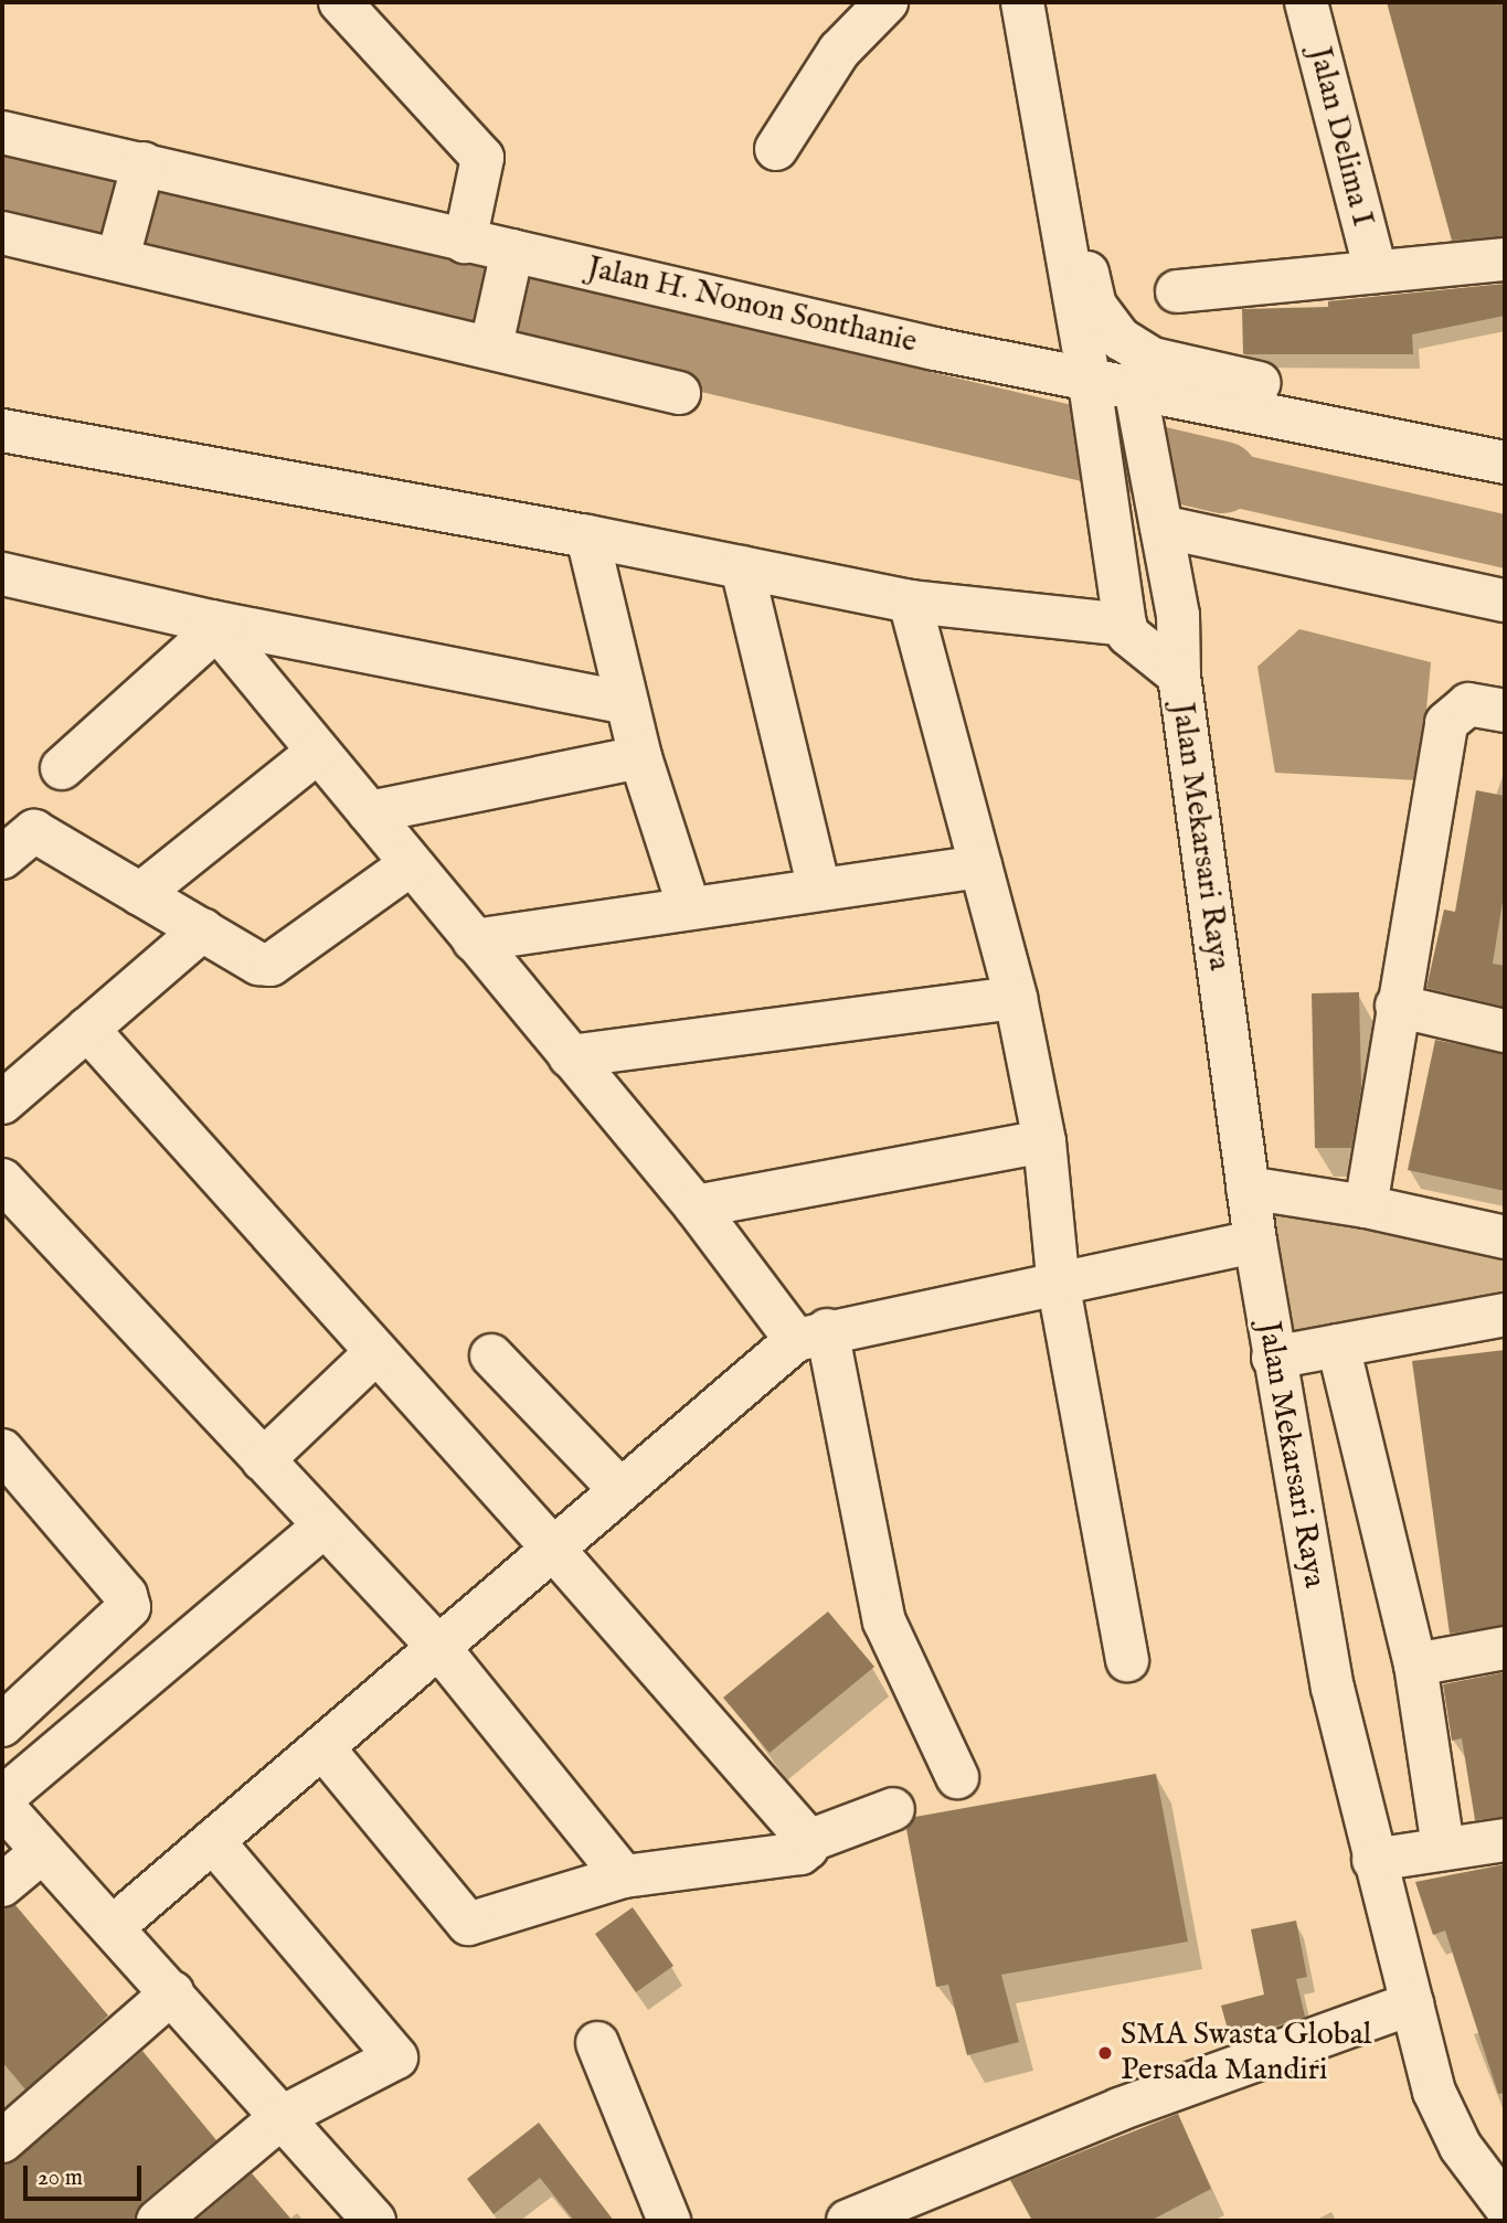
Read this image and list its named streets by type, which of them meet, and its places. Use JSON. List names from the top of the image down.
{
  "streets": {
    "street": ["Jalan Delima I", "Jalan H. Nonon Sonthanie", "Jalan Mekarsari Raya"]
  },
  "crossings": [
    ["Jalan H. Nonon Sonthanie", "Jalan Mekarsari Raya"]
  ],
  "places": ["SMA Swasta Global Persada Mandiri"],
  "scale_bar": "20 m"
}
